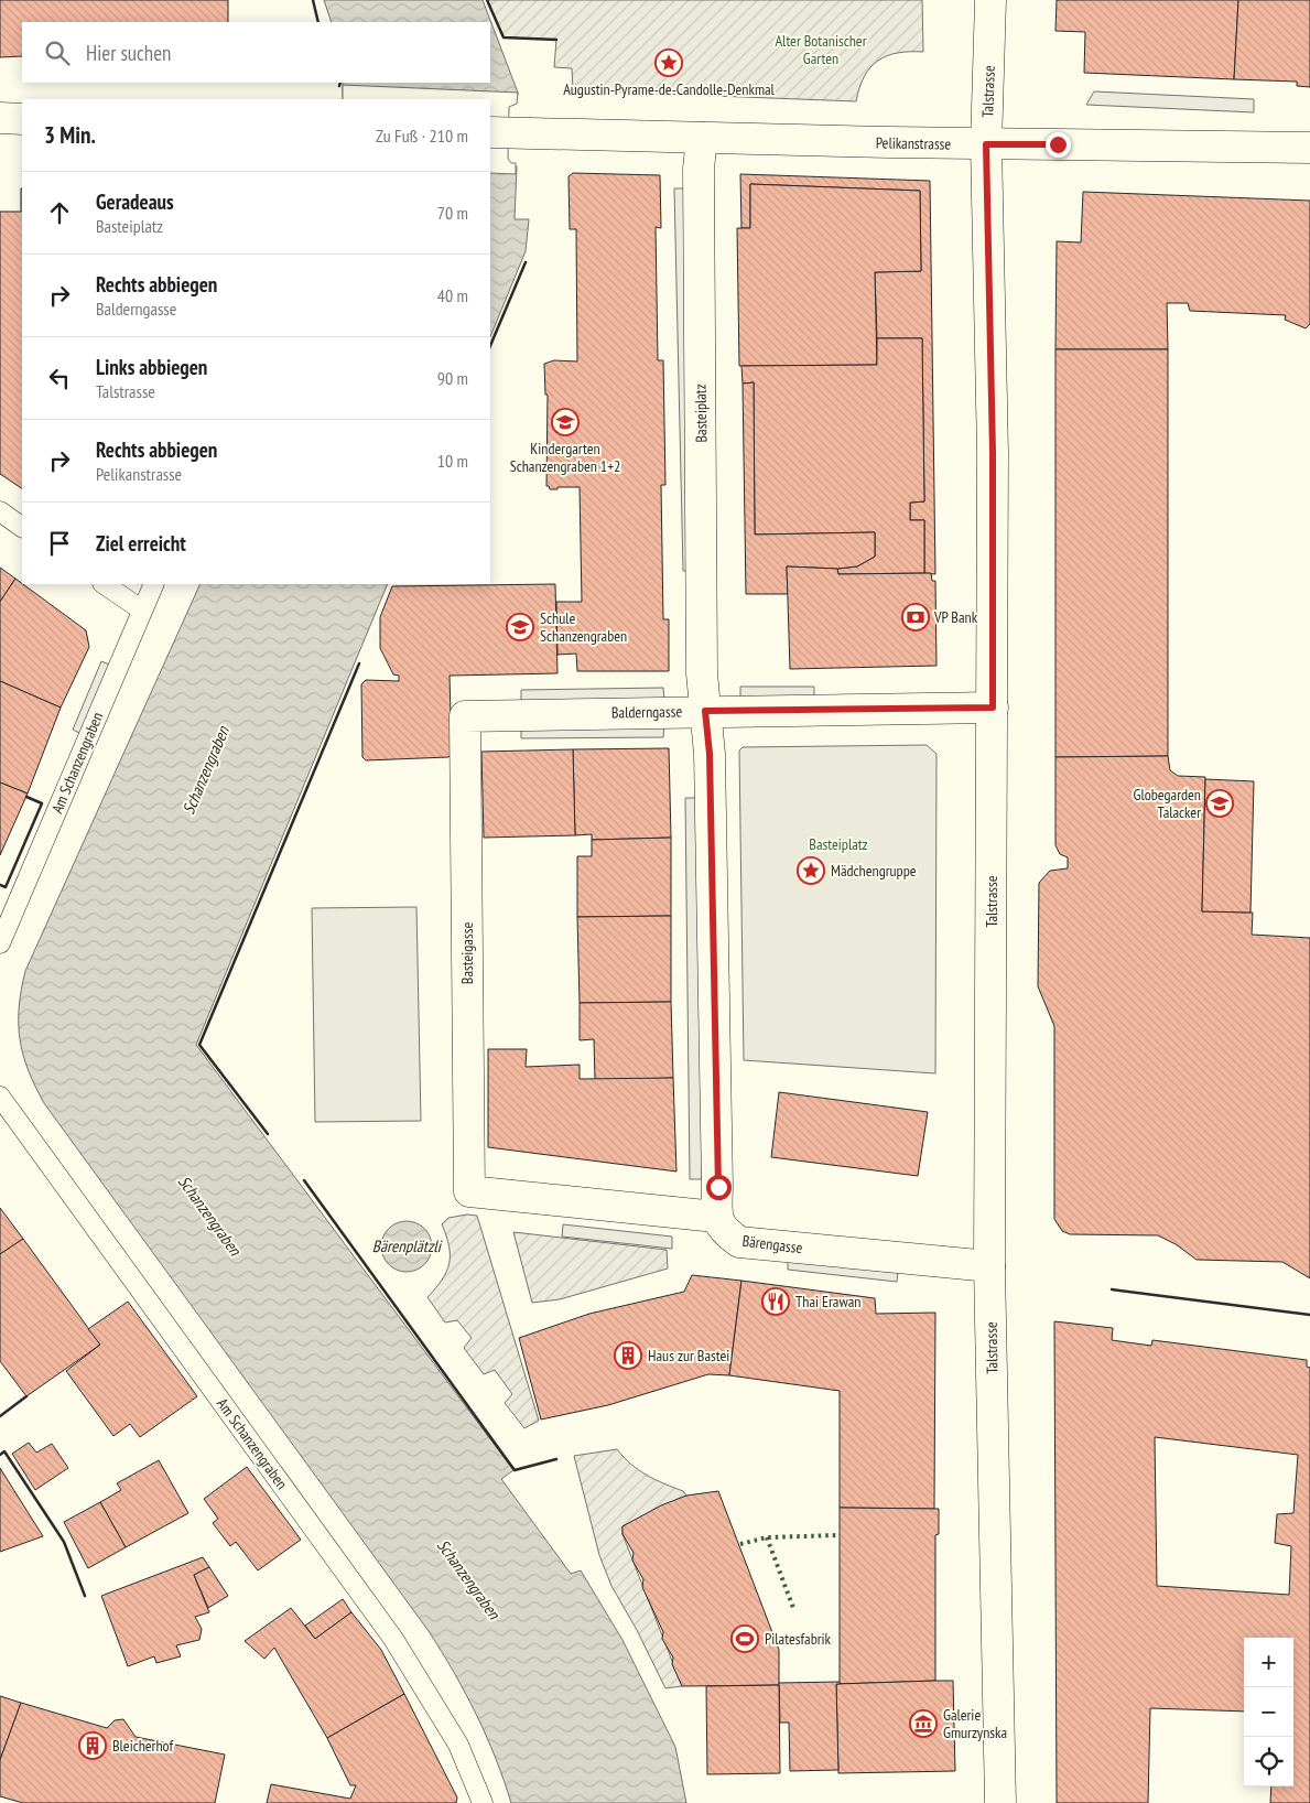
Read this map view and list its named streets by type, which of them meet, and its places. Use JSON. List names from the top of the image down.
{
  "streets": {
    "street": [
      "Talstrasse",
      "Pelikanstrasse",
      "Basteiplatz",
      "Balderngasse",
      "Basteigasse",
      "Bärengasse"
    ],
    "lane": ["Am Schanzengraben"]
  },
  "crossings": [
    ["Talstrasse", "Pelikanstrasse"],
    ["Talstrasse", "Balderngasse"],
    ["Talstrasse", "Bärengasse"],
    ["Pelikanstrasse", "Basteiplatz"],
    ["Basteiplatz", "Balderngasse"],
    ["Basteiplatz", "Basteigasse"],
    ["Basteiplatz", "Bärengasse"],
    ["Balderngasse", "Basteigasse"],
    ["Basteigasse", "Bärengasse"]
  ],
  "water": ["Schanzengraben", "Bärenplätzli"],
  "parks": ["Alter Botanischer Garten", "Basteiplatz"],
  "places": {
    "place": ["Augustin-Pyrame-de-Candolle-Denkmal", "Mädchengruppe"],
    "school or university": ["Kindergarten Schanzengraben 1+2", "Schule Schanzengraben", "Globegarden Talacker"],
    "bank": ["VP Bank"],
    "restaurant": ["Thai Erawan"],
    "building": ["Haus zur Bastei", "Bleicherhof"],
    "sports": ["Pilatesfabrik"],
    "museum": ["Galerie Gmurzynska"]
  },
  "page": {
    "search": "Hier suchen",
    "heading": ["3 Min.", "Zu Fuß · 210 m"],
    "list": [
      ["Geradeaus", "Basteiplatz", "70 m"],
      ["Rechts abbiegen", "Balderngasse", "40 m"],
      ["Links abbiegen", "Talstrasse", "90 m"],
      ["Rechts abbiegen", "Pelikanstrasse", "10 m"],
      "Ziel erreicht"
    ],
    "map_buttons": ["+", "−"]
  }
}
